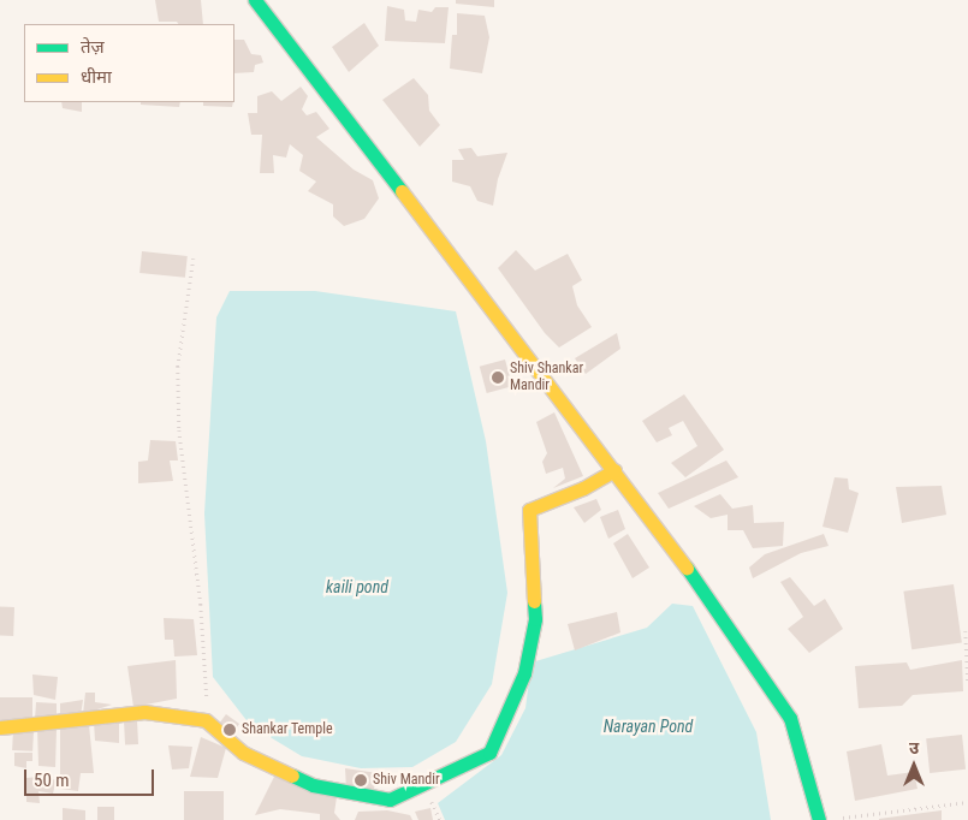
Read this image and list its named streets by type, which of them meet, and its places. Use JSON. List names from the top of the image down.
{
  "water": ["kaili pond", "Narayan Pond"],
  "places": ["Shiv Shankar Mandir", "Shankar Temple", "Shiv Mandir"],
  "legend": ["तेज़", "धीमा"],
  "scale_bar": "50 m",
  "north": "top"
}
